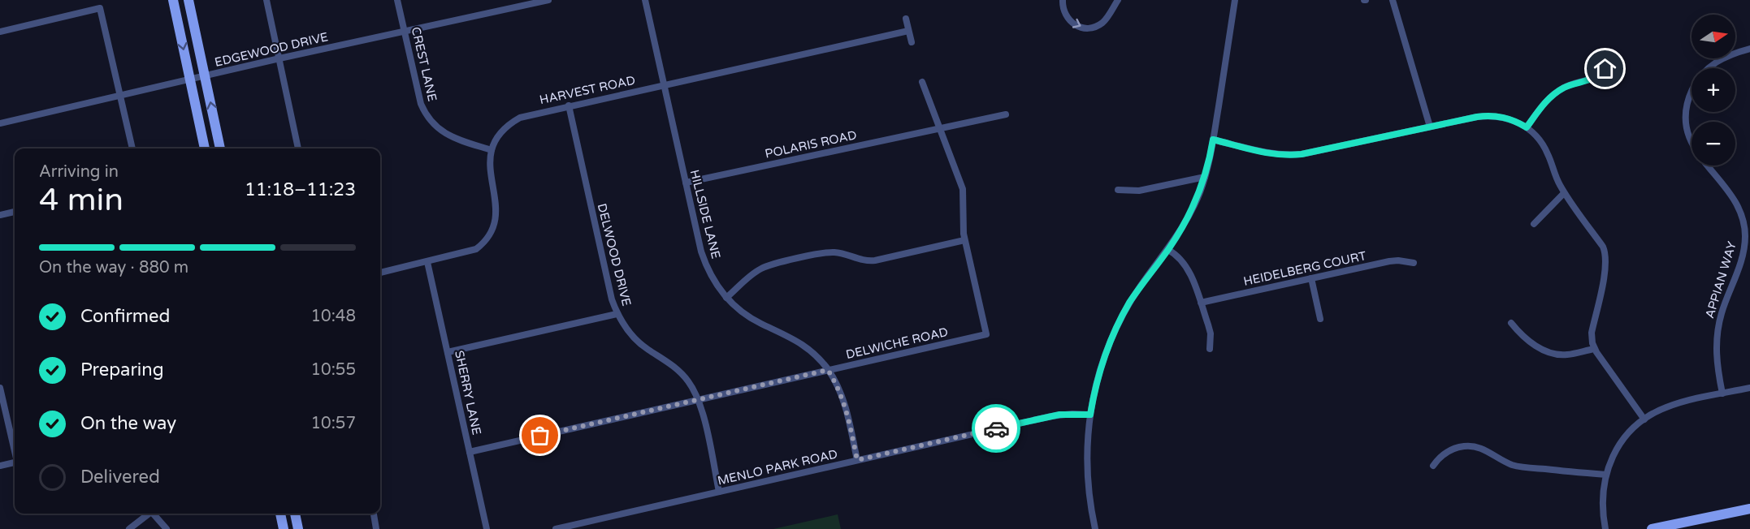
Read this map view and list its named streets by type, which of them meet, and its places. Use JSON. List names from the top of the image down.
{
  "streets": {
    "street": [
      "EDGEWOOD DRIVE",
      "CREST LANE",
      "HARVEST ROAD",
      "POLARIS ROAD",
      "HILLSIDE LANE",
      "DELWOOD DRIVE",
      "HEIDELBERG COURT",
      "APPIAN WAY",
      "DELWICHE ROAD",
      "SHERRY LANE",
      "MENLO PARK ROAD"
    ]
  },
  "crossings": [
    ["EDGEWOOD DRIVE", "CREST LANE"],
    ["CREST LANE", "HARVEST ROAD"],
    ["HARVEST ROAD", "HILLSIDE LANE"],
    ["HARVEST ROAD", "DELWOOD DRIVE"],
    ["HARVEST ROAD", "SHERRY LANE"],
    ["POLARIS ROAD", "HILLSIDE LANE"],
    ["HILLSIDE LANE", "DELWICHE ROAD"],
    ["HILLSIDE LANE", "MENLO PARK ROAD"],
    ["DELWOOD DRIVE", "DELWICHE ROAD"],
    ["DELWOOD DRIVE", "MENLO PARK ROAD"],
    ["DELWICHE ROAD", "SHERRY LANE"]
  ],
  "north": "right",
  "page": {
    "map_buttons": ["+", "−"],
    "heading": ["4 min", "Arriving in", "11:18–11:23"],
    "bar": "On the way · 880 m",
    "list": [
      ["Confirmed", "10:48"],
      ["Preparing", "10:55"],
      ["On the way", "10:57"],
      "Delivered"
    ]
  }
}
